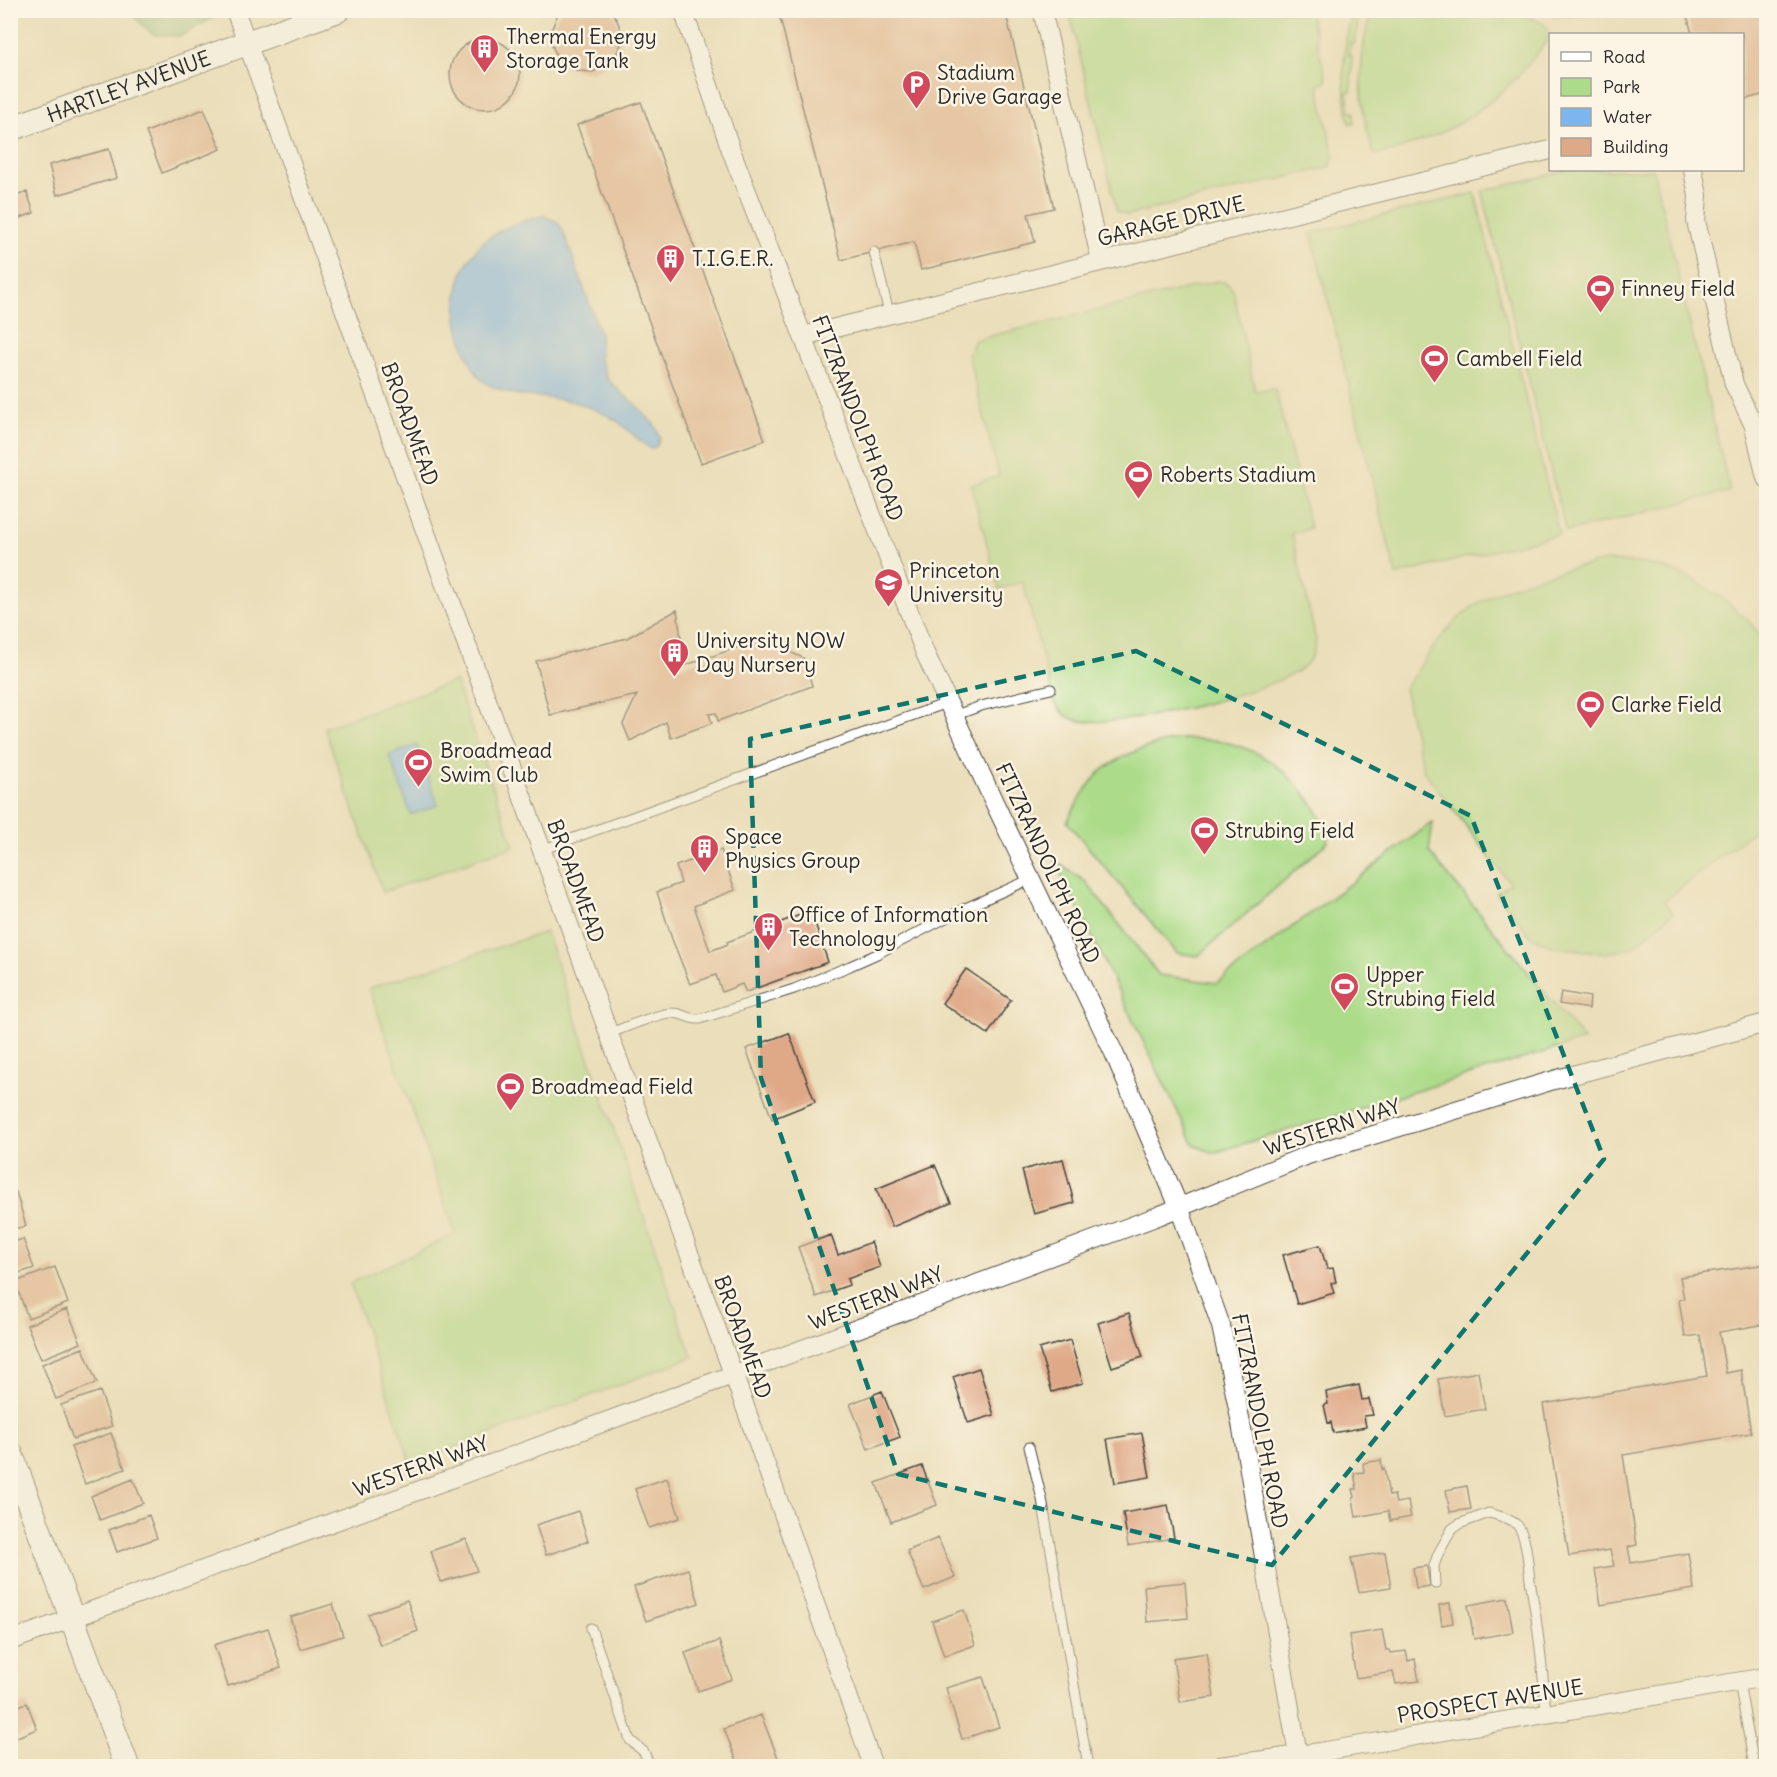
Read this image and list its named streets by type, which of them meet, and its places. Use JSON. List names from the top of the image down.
{
  "streets": {
    "street": [
      "HARTLEY AVENUE",
      "GARAGE DRIVE",
      "FITZRANDOLPH ROAD",
      "BROADMEAD",
      "WESTERN WAY",
      "PROSPECT AVENUE"
    ]
  },
  "crossings": [
    ["HARTLEY AVENUE", "BROADMEAD"],
    ["GARAGE DRIVE", "FITZRANDOLPH ROAD"],
    ["FITZRANDOLPH ROAD", "WESTERN WAY"],
    ["FITZRANDOLPH ROAD", "PROSPECT AVENUE"],
    ["BROADMEAD", "WESTERN WAY"]
  ],
  "places": {
    "building": [
      "Thermal Energy Storage Tank",
      "T.I.G.E.R.",
      "University NOW Day Nursery",
      "Space Physics Group",
      "Office of Information Technology"
    ],
    "parking": ["Stadium Drive Garage"],
    "sports": [
      "Finney Field",
      "Cambell Field",
      "Roberts Stadium",
      "Clarke Field",
      "Broadmead Swim Club",
      "Strubing Field",
      "Upper Strubing Field",
      "Broadmead Field"
    ],
    "school or university": ["Princeton University"]
  },
  "legend": [
    "Road",
    "Park",
    "Water",
    "Building"
  ]
}
